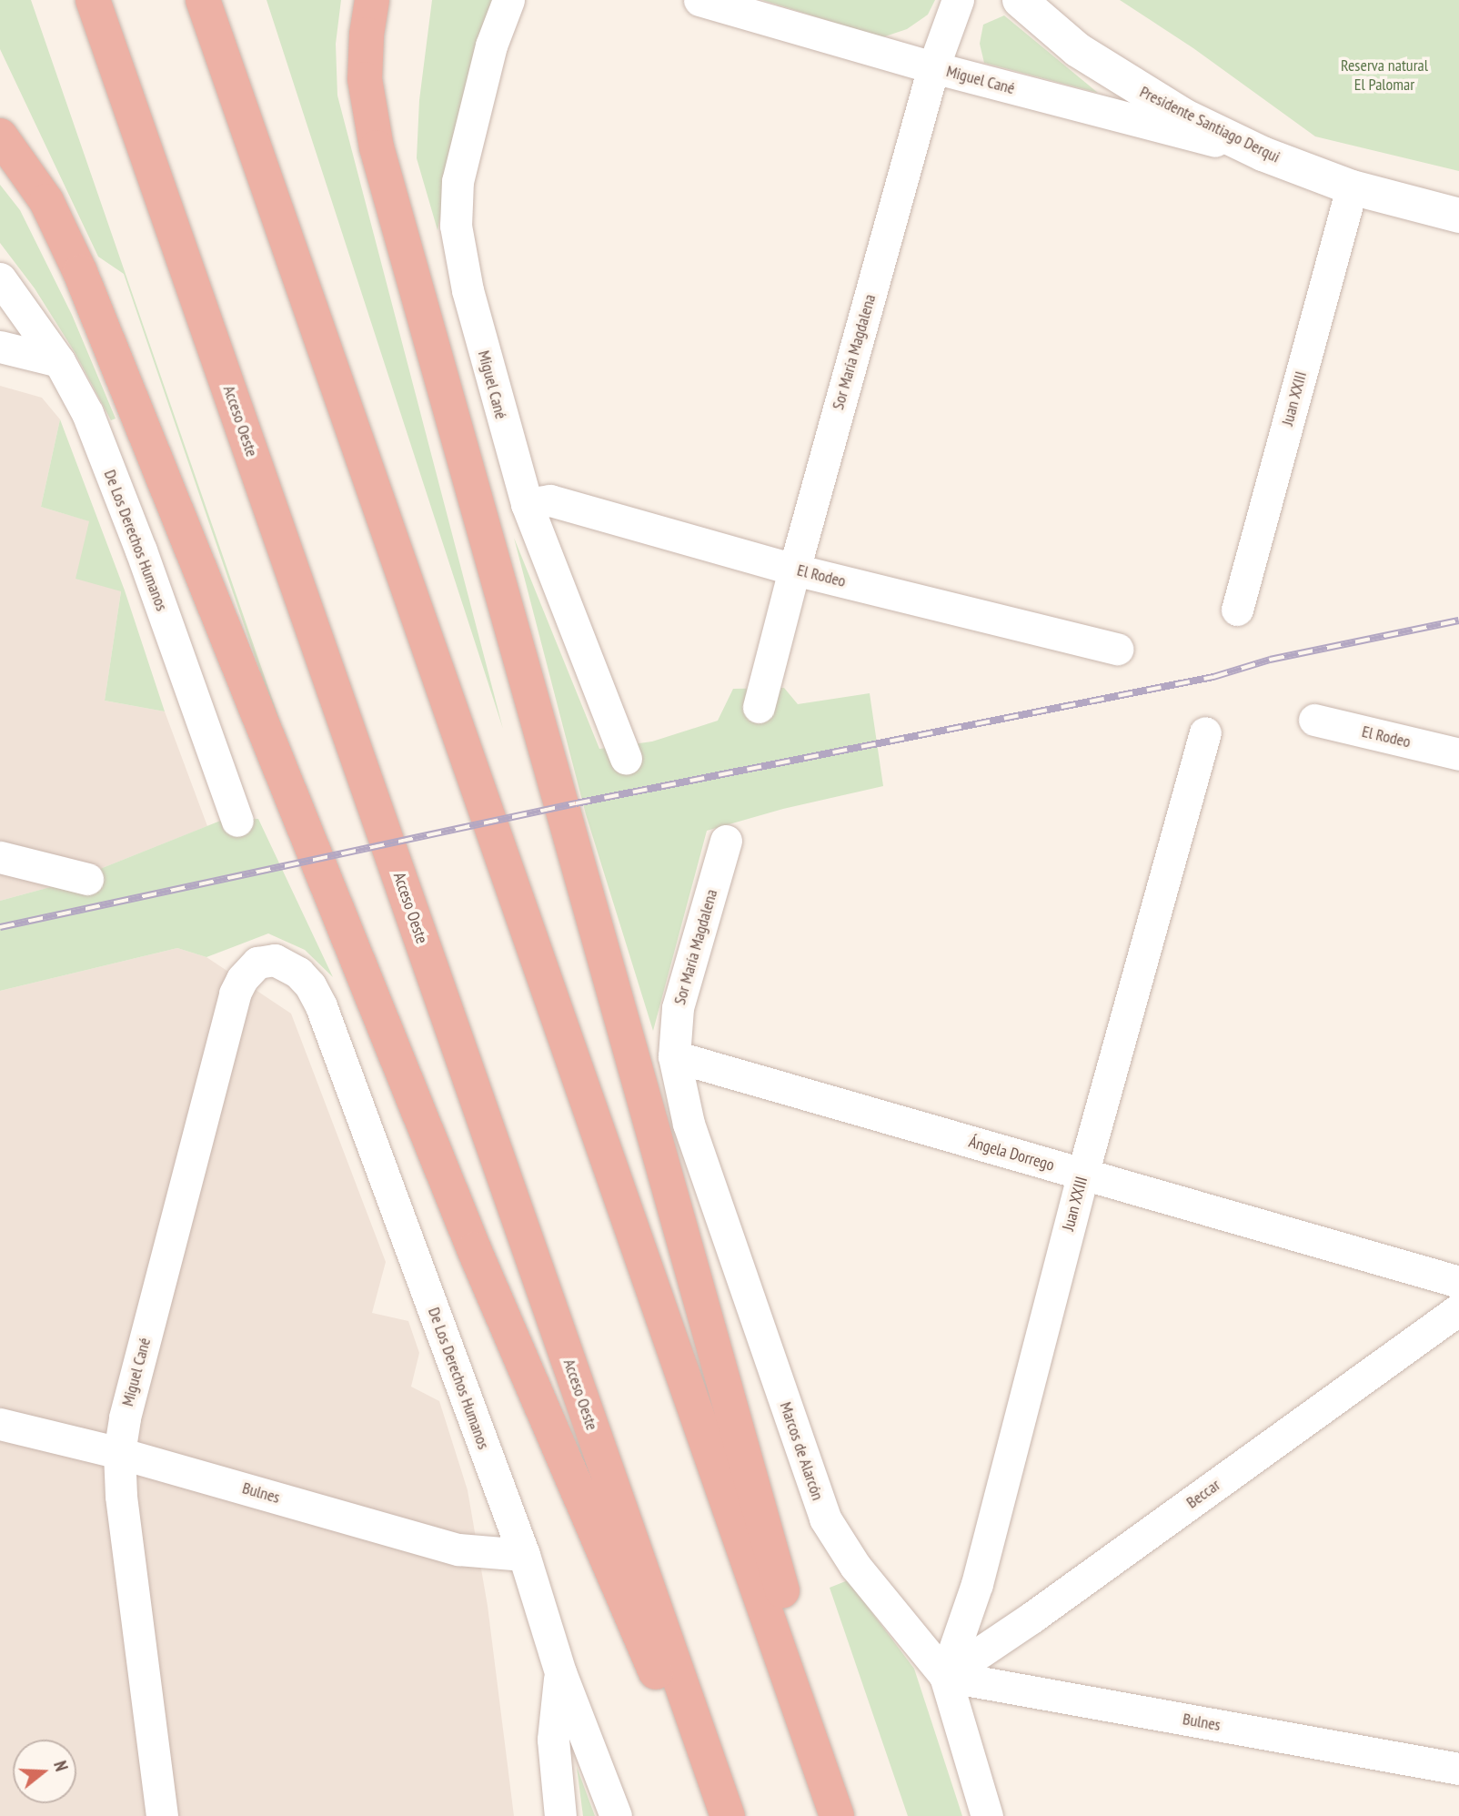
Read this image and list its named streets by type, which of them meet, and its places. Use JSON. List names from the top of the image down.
{
  "streets": {
    "highway": ["Acceso Oeste"],
    "street": [
      "Miguel Cané",
      "Presidente Santiago Derqui",
      "Sor María Magdalena",
      "Juan XXIII",
      "De Los Derechos Humanos",
      "El Rodeo",
      "Ángela Dorrego",
      "Marcos de Alarcón",
      "Bulnes",
      "Beccar"
    ]
  },
  "crossings": [
    ["Miguel Cané", "Presidente Santiago Derqui"],
    ["Miguel Cané", "Sor María Magdalena"],
    ["Miguel Cané", "De Los Derechos Humanos"],
    ["Miguel Cané", "El Rodeo"],
    ["Miguel Cané", "Bulnes"],
    ["Presidente Santiago Derqui", "Juan XXIII"],
    ["Sor María Magdalena", "El Rodeo"],
    ["Sor María Magdalena", "Ángela Dorrego"],
    ["Sor María Magdalena", "Marcos de Alarcón"],
    ["Juan XXIII", "Ángela Dorrego"],
    ["Juan XXIII", "Marcos de Alarcón"],
    ["Juan XXIII", "Bulnes"],
    ["Juan XXIII", "Beccar"],
    ["De Los Derechos Humanos", "Bulnes"],
    ["Ángela Dorrego", "Marcos de Alarcón"],
    ["Marcos de Alarcón", "Bulnes"],
    ["Marcos de Alarcón", "Beccar"],
    ["Bulnes", "Beccar"]
  ],
  "parks": ["Reserva natural El Palomar"],
  "north": "right"
}
